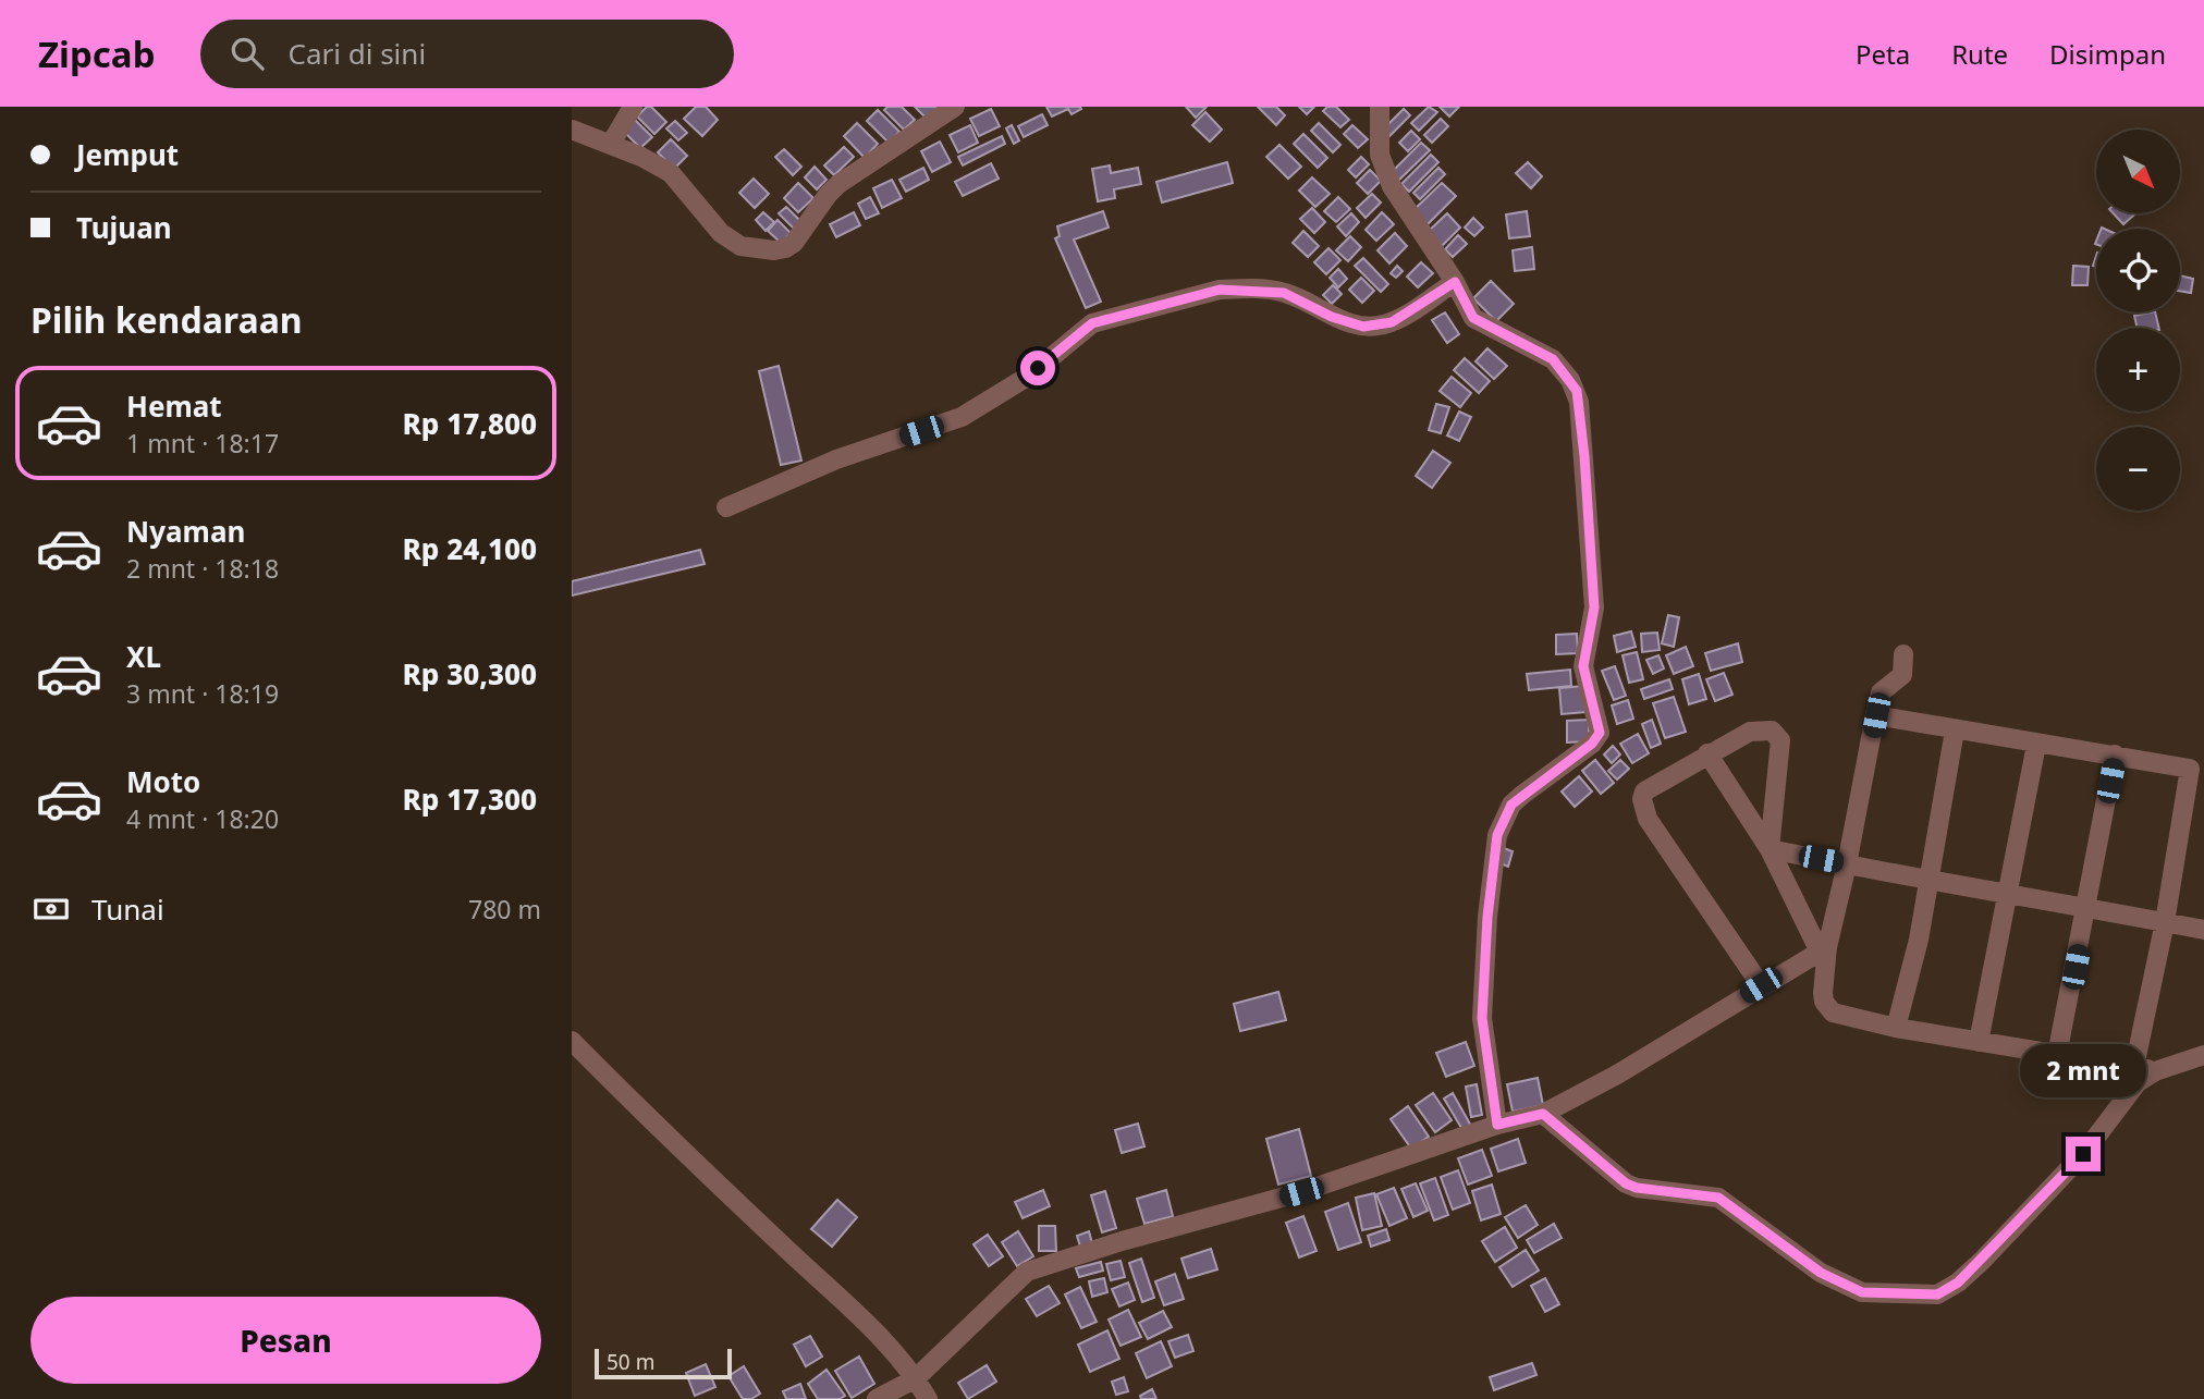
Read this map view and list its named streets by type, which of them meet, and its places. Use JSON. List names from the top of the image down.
{
  "scale_bar": "50 m",
  "north": "bottom right",
  "page": {
    "header": "Zipcab",
    "search": "Cari di sini",
    "nav": ["Peta", "Rute", "Disimpan"],
    "banner": ["Jemput", "Tujuan"],
    "map_buttons": ["+", "−"],
    "heading": "Pilih kendaraan",
    "list": [
      {
        "name": "Hemat",
        "note": "1 mnt · 18:17",
        "value": "Rp 17,800"
      },
      {
        "name": "Nyaman",
        "note": "2 mnt · 18:18",
        "value": "Rp 24,100"
      },
      {
        "name": "XL",
        "note": "3 mnt · 18:19",
        "value": "Rp 30,300"
      },
      {
        "name": "Moto",
        "note": "4 mnt · 18:20",
        "value": "Rp 17,300"
      }
    ],
    "pay": ["Tunai", "780 m"],
    "bubble": "2 mnt",
    "buttons": "Pesan",
    "scale": "50 m"
  }
}
